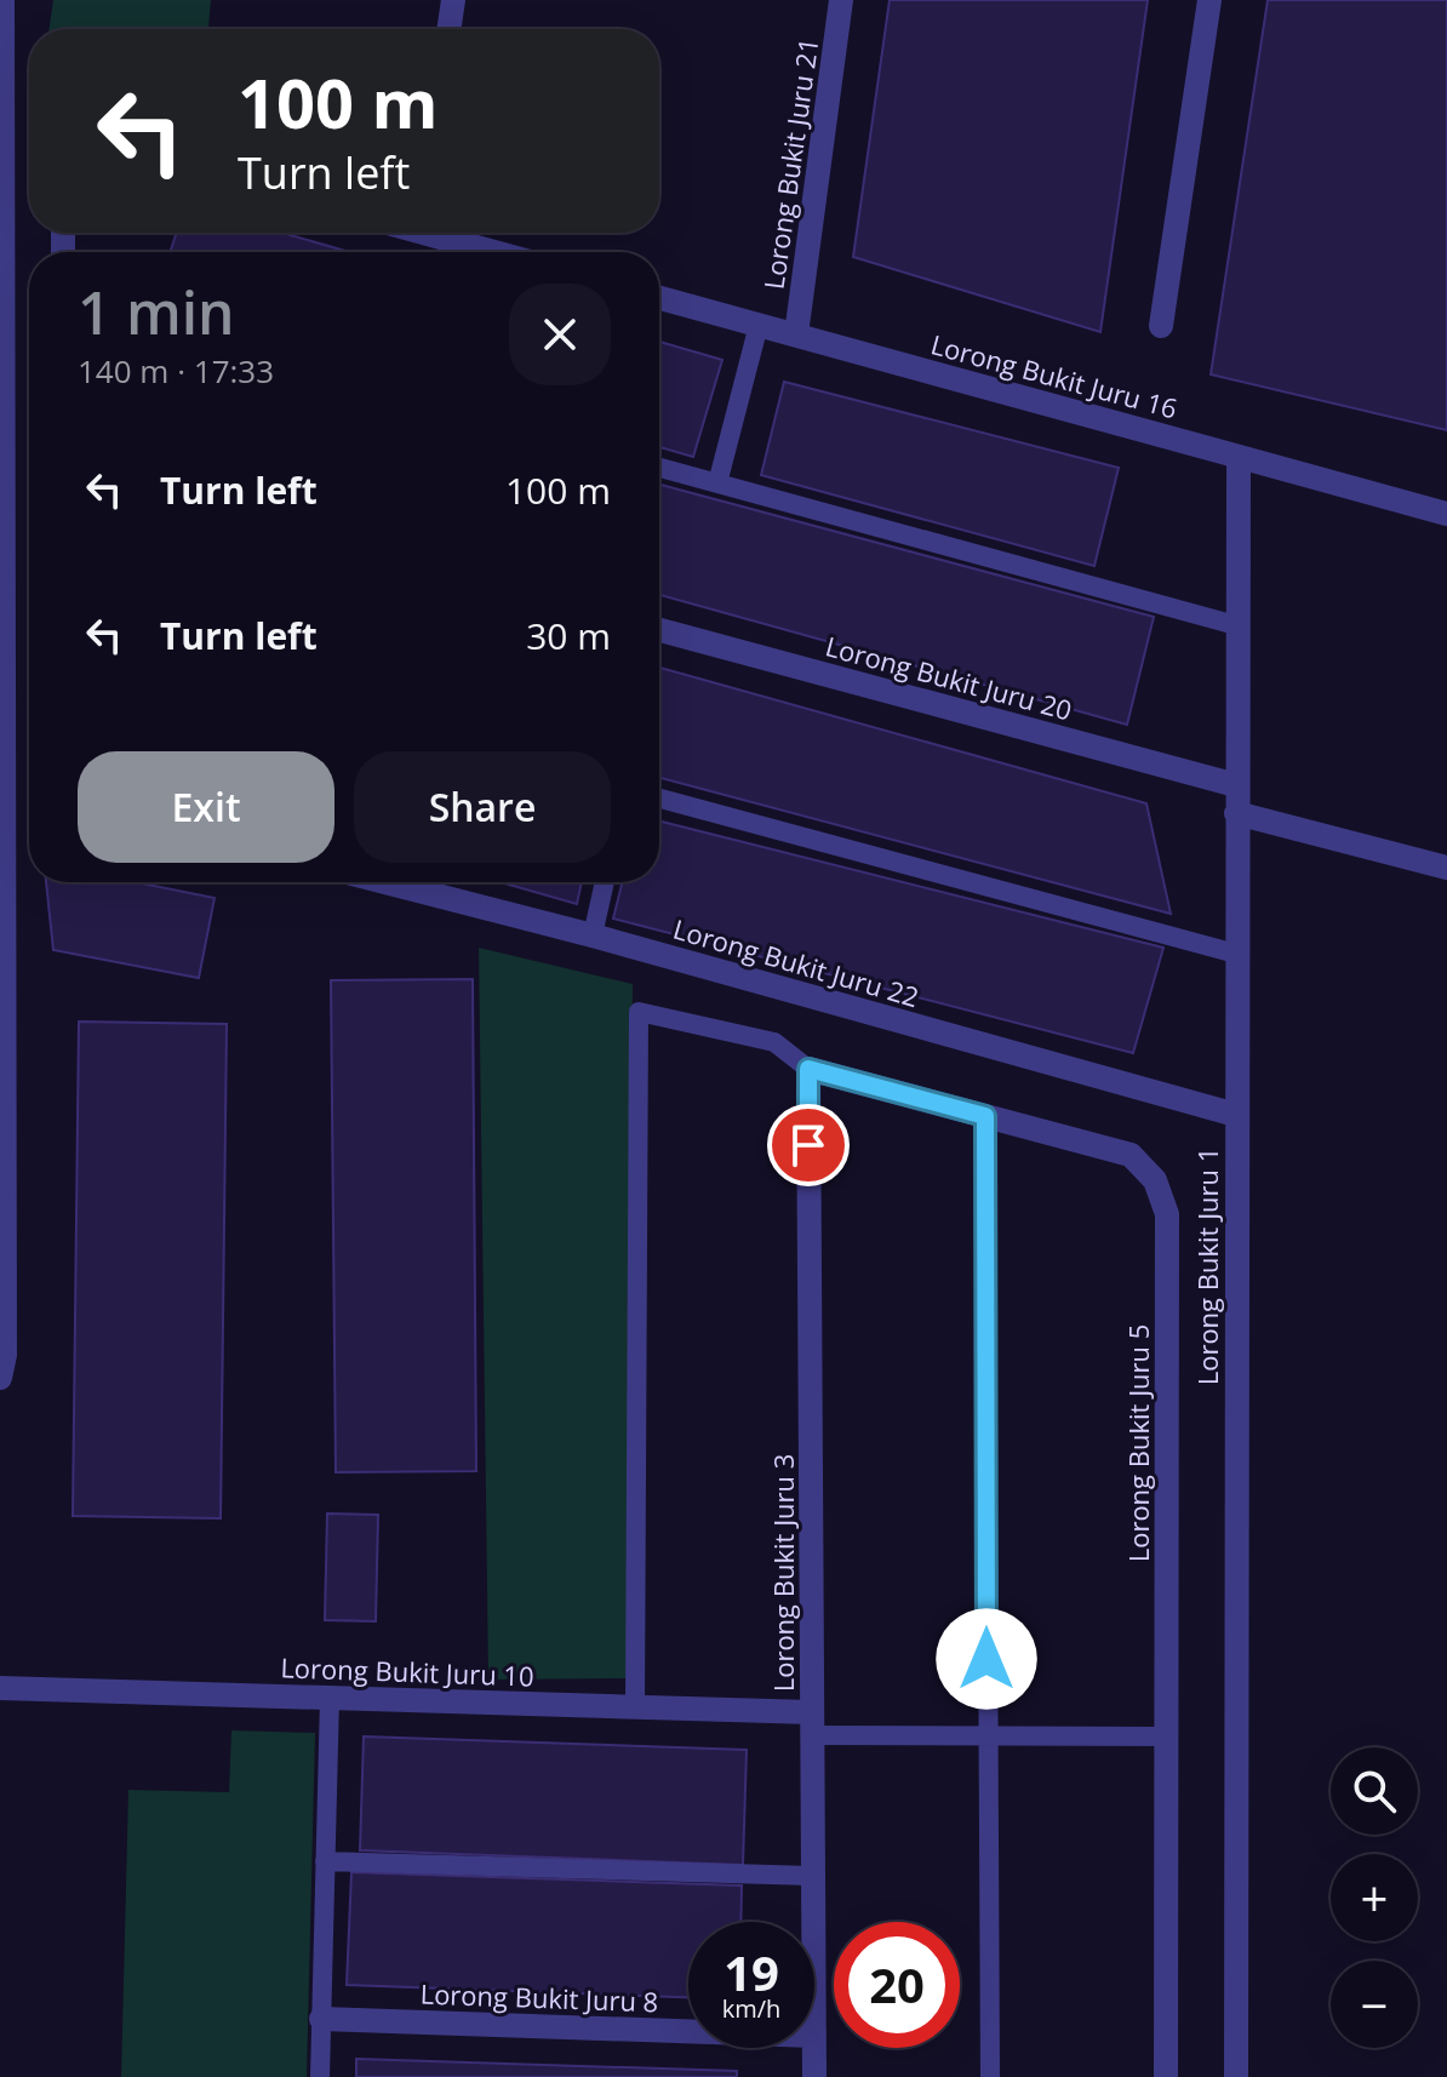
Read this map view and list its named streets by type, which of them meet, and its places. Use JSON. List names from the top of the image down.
{
  "streets": {
    "street": [
      "Lorong Bukit Juru 21",
      "Lorong Bukit Juru 16",
      "Lorong Bukit Juru 20",
      "Lorong Bukit Juru 22",
      "Lorong Bukit Juru 1",
      "Lorong Bukit Juru 5",
      "Lorong Bukit Juru 3",
      "Lorong Bukit Juru 10",
      "Lorong Bukit Juru 8"
    ]
  },
  "crossings": [
    ["Lorong Bukit Juru 21", "Lorong Bukit Juru 16"],
    ["Lorong Bukit Juru 16", "Lorong Bukit Juru 1"],
    ["Lorong Bukit Juru 20", "Lorong Bukit Juru 1"],
    ["Lorong Bukit Juru 22", "Lorong Bukit Juru 1"],
    ["Lorong Bukit Juru 5", "Lorong Bukit Juru 3"],
    ["Lorong Bukit Juru 3", "Lorong Bukit Juru 10"]
  ],
  "page": {
    "turn": ["100 m", "Turn left"],
    "heading": ["1 min", "140 m · 17:33"],
    "list": [
      {
        "name": "Turn left",
        "value": "100 m"
      },
      {
        "name": "Turn left",
        "value": "30 m"
      }
    ],
    "buttons": ["Exit", "Share"],
    "map_buttons": ["+", "−"],
    "speed": "19 km/h",
    "limit": "20"
  }
}
